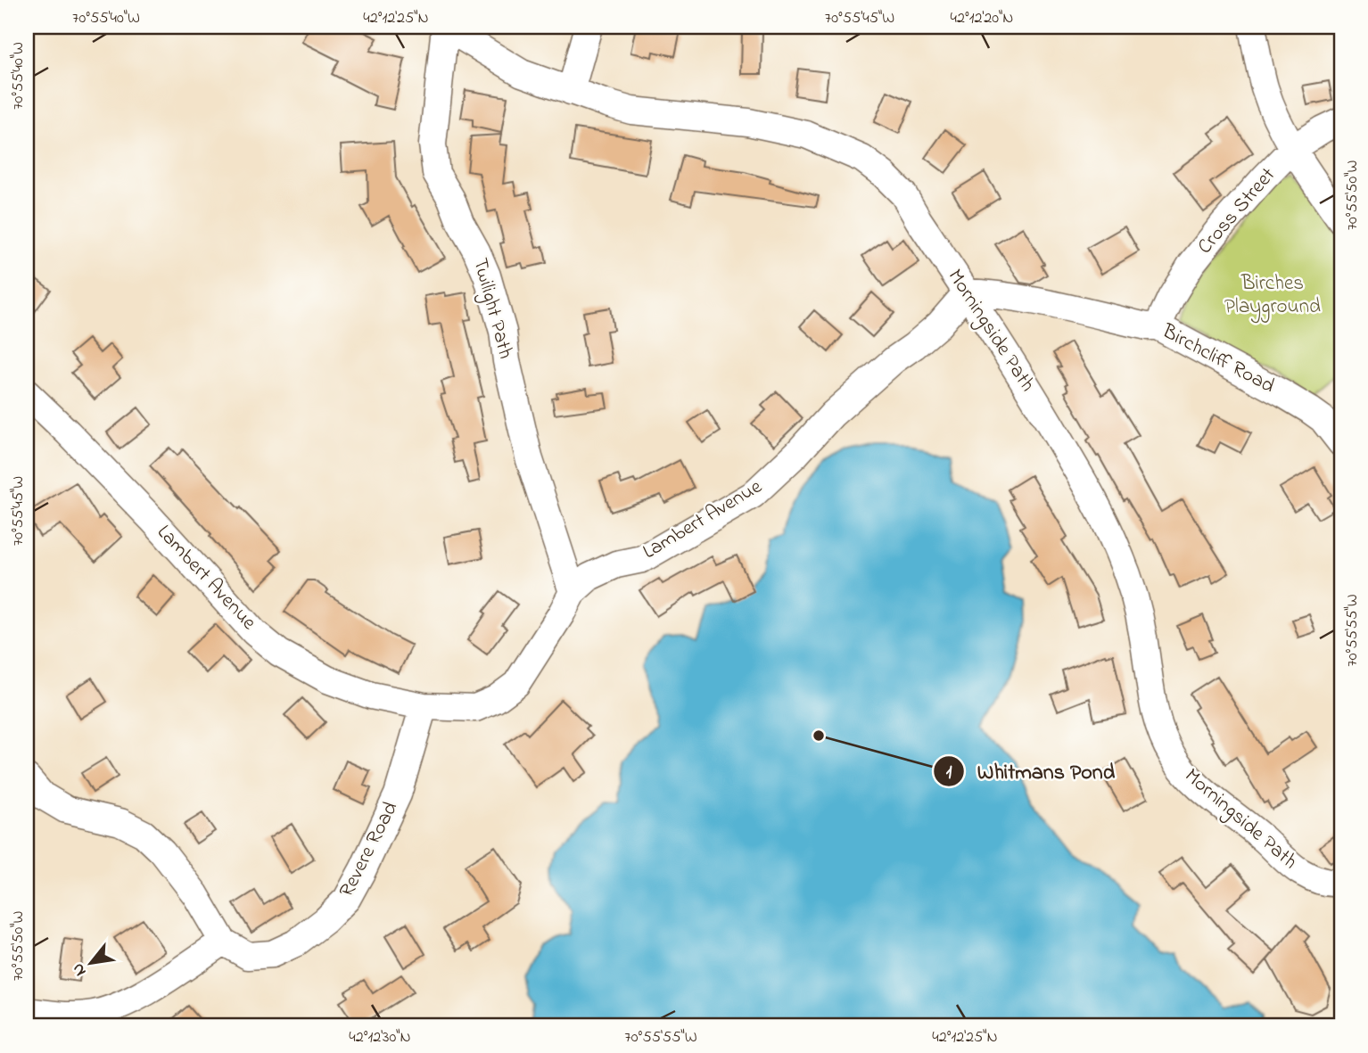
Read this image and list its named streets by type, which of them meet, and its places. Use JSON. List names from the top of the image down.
{
  "streets": {
    "street": [
      "Cross Street",
      "Twilight Path",
      "Morningside Path",
      "Birchcliff Road",
      "Lambert Avenue",
      "Revere Road"
    ]
  },
  "crossings": [
    ["Cross Street", "Birchcliff Road"],
    ["Twilight Path", "Morningside Path"],
    ["Twilight Path", "Lambert Avenue"],
    ["Morningside Path", "Birchcliff Road"],
    ["Morningside Path", "Lambert Avenue"],
    ["Birchcliff Road", "Lambert Avenue"],
    ["Lambert Avenue", "Revere Road"]
  ],
  "parks": ["Birches Playground"],
  "places": ["Whitmans Pond"],
  "north": "bottom left",
  "coordinates": [
    "70°55'40\"W",
    "42°12'25\"N",
    "70°55'45\"W",
    "42°12'20\"N",
    "70°55'50\"W",
    "70°55'55\"W",
    "42°12'30\"N"
  ]
}
